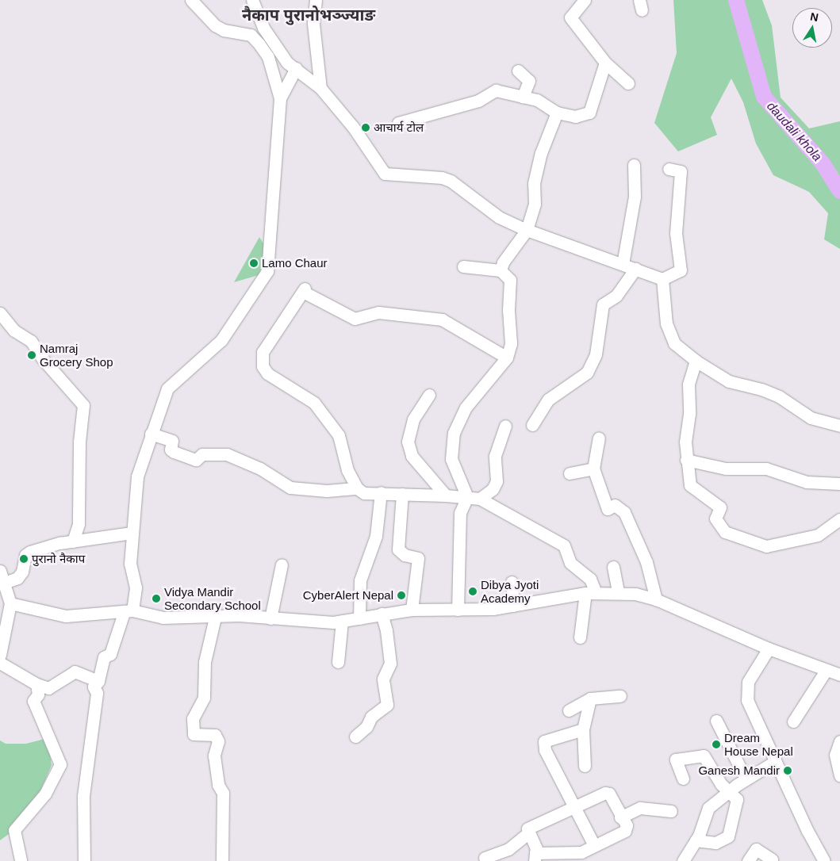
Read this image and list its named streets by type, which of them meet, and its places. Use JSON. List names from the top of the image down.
{
  "districts": ["नैकाप पुरानोभञ्ज्याङ"],
  "water": ["daudali khola"],
  "places": [
    "आचार्य टोल",
    "Lamo Chaur",
    "Namraj Grocery Shop",
    "पुरानो नैकाप",
    "Dibya Jyoti Academy",
    "CyberAlert Nepal",
    "Vidya Mandir Secondary School",
    "Dream House Nepal",
    "Ganesh Mandir"
  ],
  "north": "top"
}
